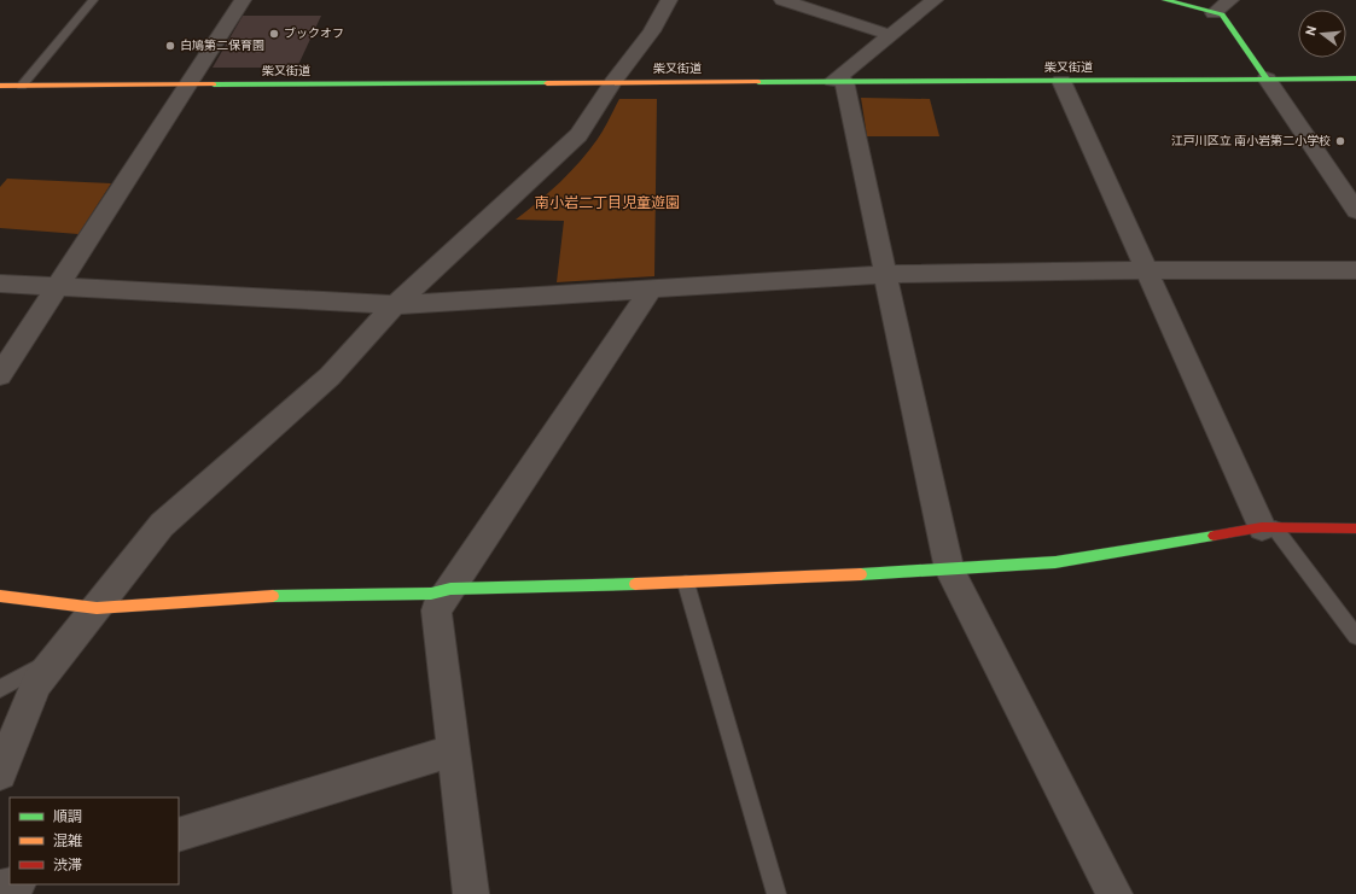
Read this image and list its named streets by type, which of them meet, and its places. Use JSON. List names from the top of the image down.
{
  "streets": {
    "main road": ["柴又街道"]
  },
  "parks": ["南小岩二丁目児童遊園"],
  "places": ["ブックオフ", "白鳩第二保育園", "江戸川区立 南小岩第二小学校"],
  "legend": ["順調", "混雑", "渋滞"],
  "north": "left"
}
